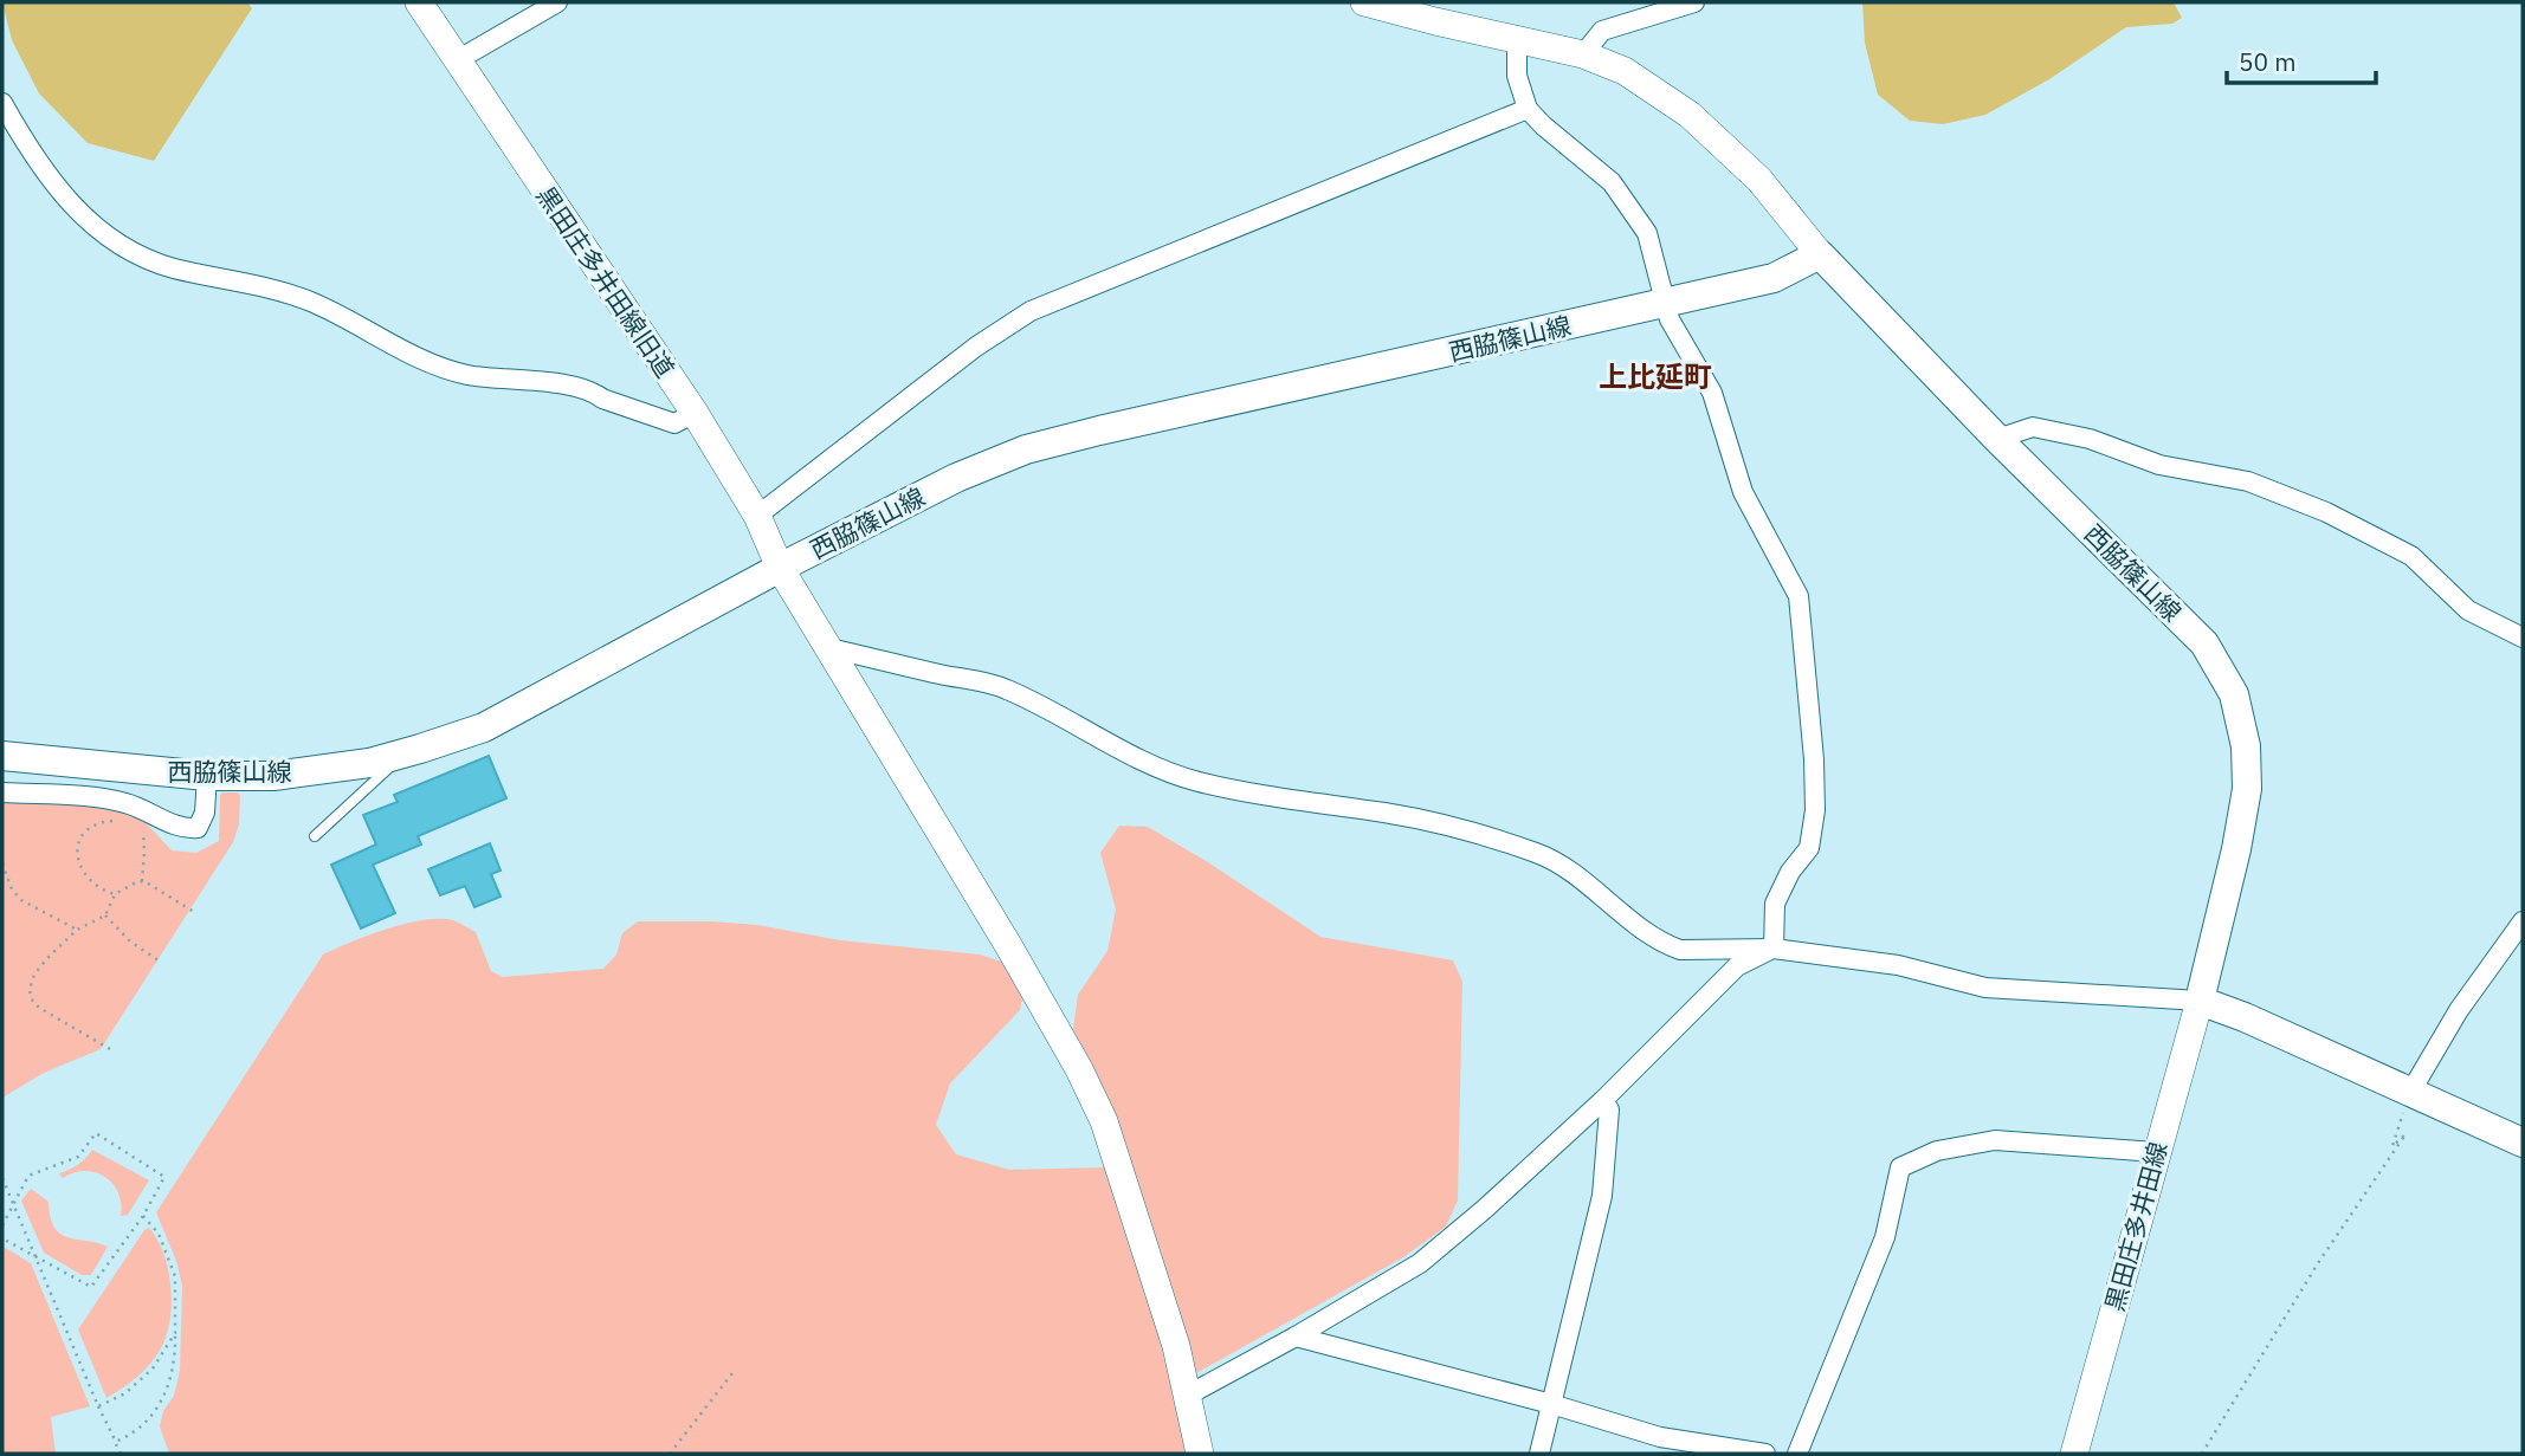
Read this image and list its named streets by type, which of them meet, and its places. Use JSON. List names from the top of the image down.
{
  "streets": {
    "main road": ["西脇篠山線"],
    "street": ["黒田庄多井田線旧道", "黒田庄多井田線"]
  },
  "crossings": [
    ["黒田庄多井田線旧道", "西脇篠山線"],
    ["西脇篠山線", "黒田庄多井田線"]
  ],
  "districts": ["上比延町"],
  "scale_bar": "50 m"
}
